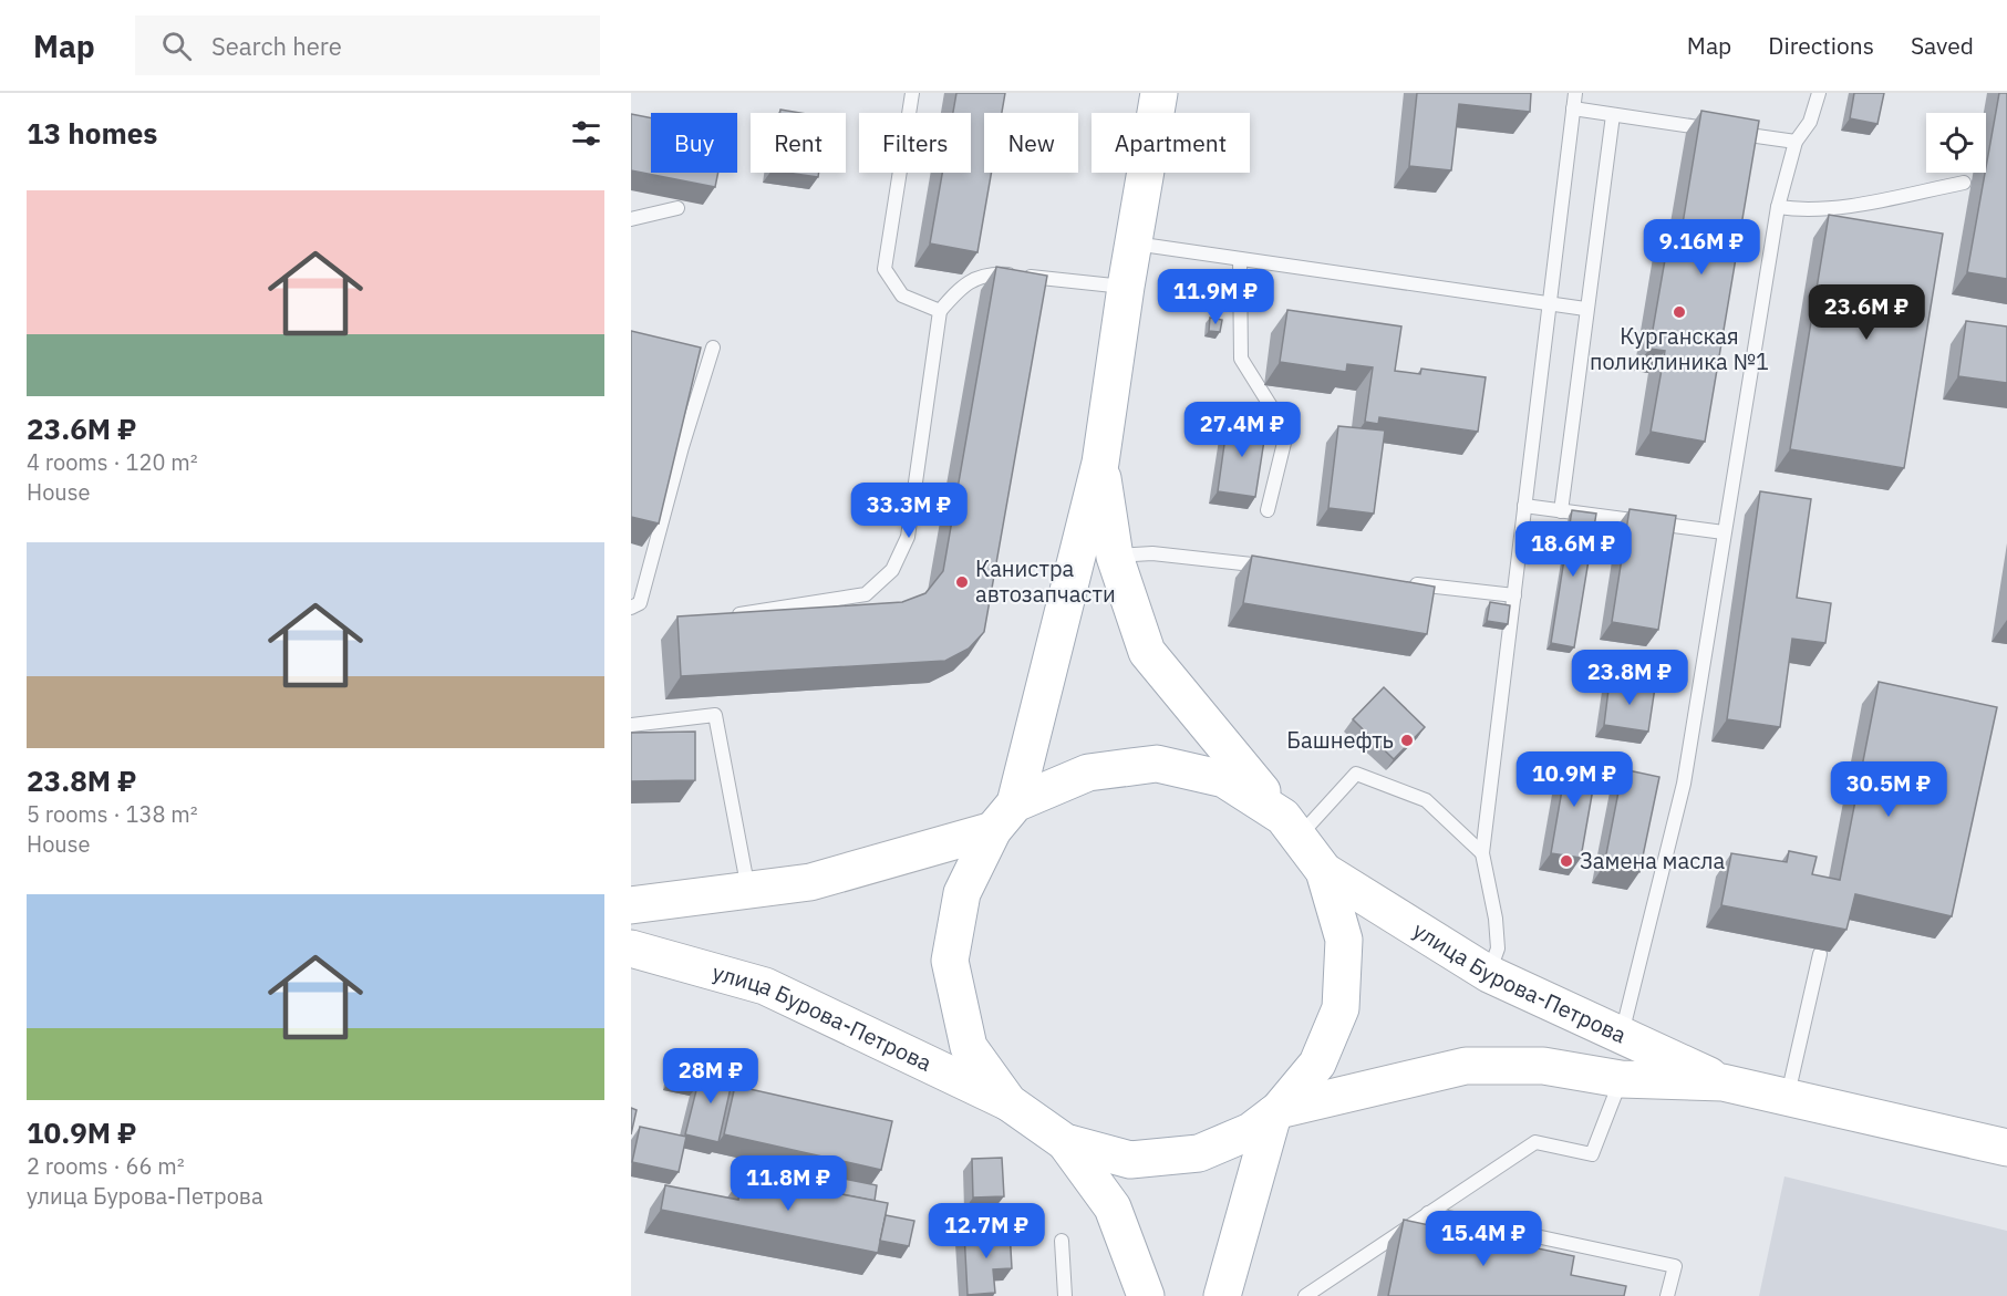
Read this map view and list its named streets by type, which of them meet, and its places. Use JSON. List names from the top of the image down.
{
  "streets": {
    "main road": ["улица Бурова-Петрова"]
  },
  "places": [
    "Курганская поликлиника №1",
    "Канистра автозапчасти",
    "Башнефть",
    "Замена масла"
  ],
  "page": {
    "header": "Map",
    "search": "Search here",
    "nav": ["Map", "Directions", "Saved"],
    "heading": "13 homes",
    "chip": [
      "Buy",
      "Rent",
      "Filters",
      "New",
      "Apartment"
    ],
    "list": [
      {
        "name": "23.6M ₽",
        "note": "4 rooms · 120 m² · House"
      },
      {
        "name": "23.8M ₽",
        "note": "5 rooms · 138 m² · House"
      },
      {
        "name": "10.9M ₽",
        "note": "2 rooms · 66 m² · улица Бурова-Петрова"
      }
    ],
    "price": [
      "9.16M ₽",
      "11.9M ₽",
      "23.6M ₽",
      "27.4M ₽",
      "33.3M ₽",
      "18.6M ₽",
      "23.8M ₽",
      "10.9M ₽",
      "30.5M ₽",
      "28M ₽",
      "11.8M ₽",
      "12.7M ₽",
      "15.4M ₽"
    ]
  }
}
